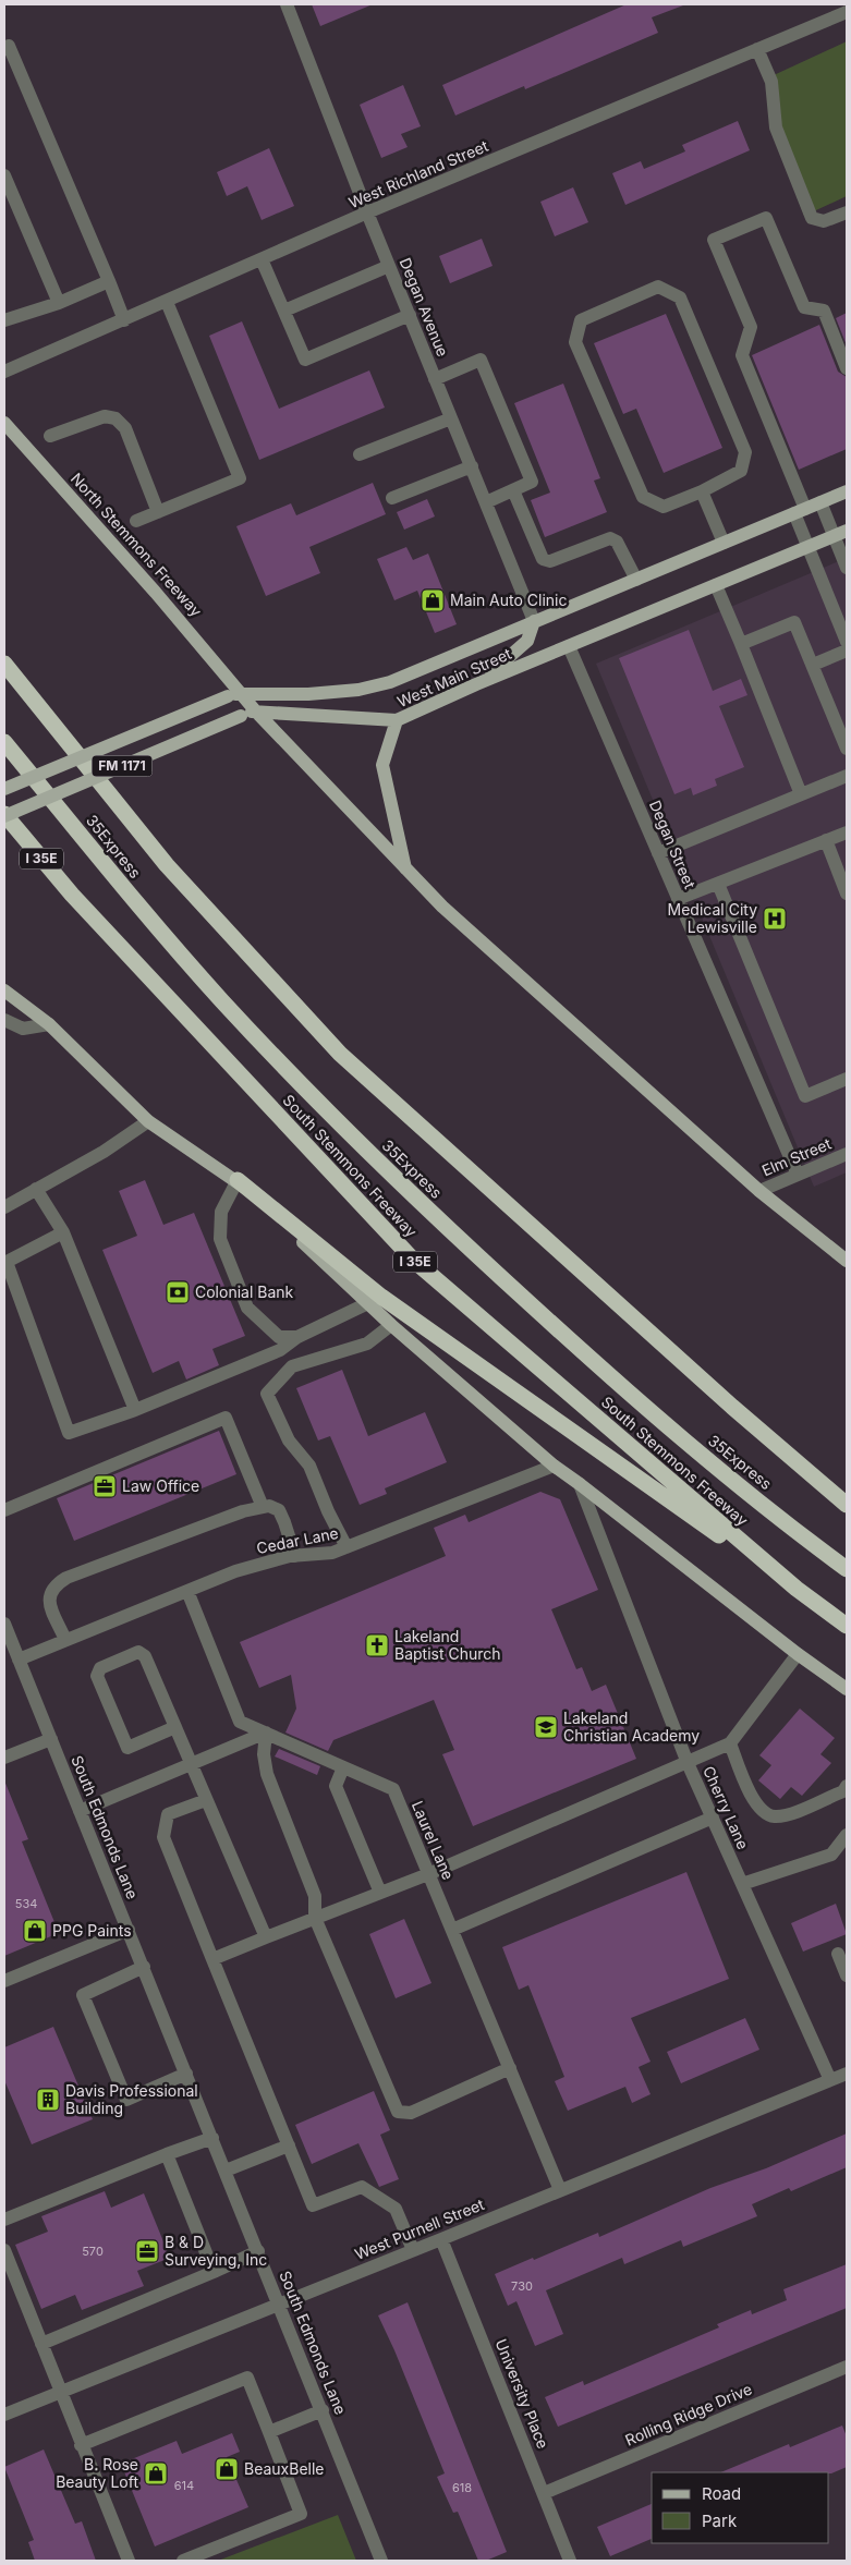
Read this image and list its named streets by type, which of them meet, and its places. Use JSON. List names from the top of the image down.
{
  "streets": {
    "highway": ["35Express", "I 35E", "South Stemmons Freeway"],
    "main road": ["North Stemmons Freeway", "West Main Street", "FM 1171"],
    "street": [
      "West Richland Street",
      "Degan Avenue",
      "Degan Street",
      "Elm Street",
      "Cedar Lane",
      "Cherry Lane",
      "South Edmonds Lane",
      "Laurel Lane",
      "West Purnell Street",
      "University Place",
      "Rolling Ridge Drive"
    ]
  },
  "crossings": [
    ["West Richland Street", "Degan Avenue"],
    ["Degan Avenue", "West Main Street"],
    ["North Stemmons Freeway", "West Main Street"],
    ["West Main Street", "Degan Street"],
    ["West Main Street", "South Stemmons Freeway"],
    ["Degan Street", "Elm Street"],
    ["Cedar Lane", "South Edmonds Lane"],
    ["Cedar Lane", "Laurel Lane"],
    ["Cherry Lane", "West Purnell Street"],
    ["South Edmonds Lane", "West Purnell Street"],
    ["Laurel Lane", "West Purnell Street"],
    ["West Purnell Street", "University Place"],
    ["University Place", "Rolling Ridge Drive"]
  ],
  "places": {
    "shop": [
      "Main Auto Clinic",
      "PPG Paints",
      "BeauxBelle",
      "B. Rose Beauty Loft"
    ],
    "hospital": ["Medical City Lewisville"],
    "bank": ["Colonial Bank"],
    "office": ["Law Office", "B & D Surveying, Inc"],
    "church": ["Lakeland Baptist Church"],
    "school or university": ["Lakeland Christian Academy"],
    "building": ["Davis Professional Building"]
  },
  "house_numbers": [
    "534",
    "570",
    "730",
    "614",
    "618"
  ],
  "legend": ["Road", "Park"]
}
